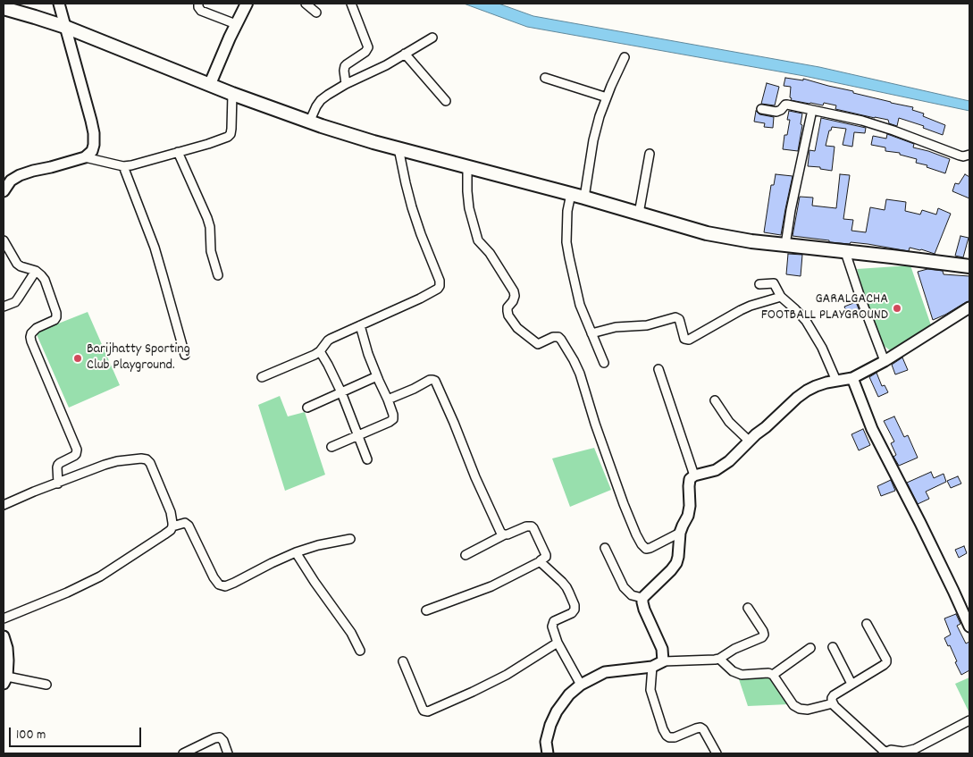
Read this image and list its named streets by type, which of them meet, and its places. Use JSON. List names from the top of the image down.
{
  "places": ["GARALGACHA FOOTBALL PLAYGROUND", "Barijhatty Sporting Club Playground."],
  "scale_bar": "100 m"
}
